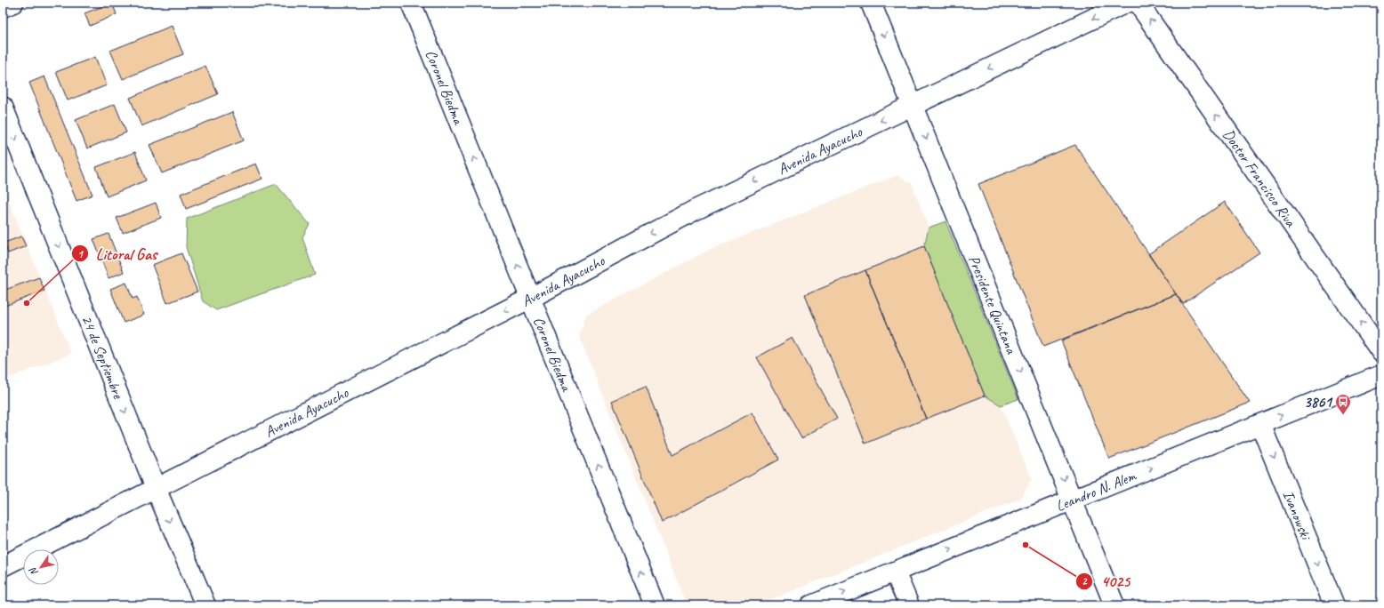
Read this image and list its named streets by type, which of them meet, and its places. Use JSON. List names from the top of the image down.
{
  "streets": {
    "street": [
      "Coronel Biedma",
      "Avenida Ayacucho",
      "Doctor Francisco Riva",
      "Presidente Quintana",
      "24 de Septiembre",
      "Leandro N. Alem",
      "Ivanowski"
    ]
  },
  "crossings": [
    ["Coronel Biedma", "Avenida Ayacucho"],
    ["Avenida Ayacucho", "Presidente Quintana"],
    ["Avenida Ayacucho", "24 de Septiembre"],
    ["Presidente Quintana", "Leandro N. Alem"],
    ["Leandro N. Alem", "Ivanowski"]
  ],
  "one_way": [
    "Coronel Biedma",
    "Avenida Ayacucho",
    "Doctor Francisco Riva",
    "Presidente Quintana",
    "24 de Septiembre",
    "Leandro N. Alem",
    "Ivanowski"
  ],
  "places": {
    "other": ["Litoral Gas", "4025"],
    "bus stop": ["3861"]
  },
  "north": "bottom left"
}
